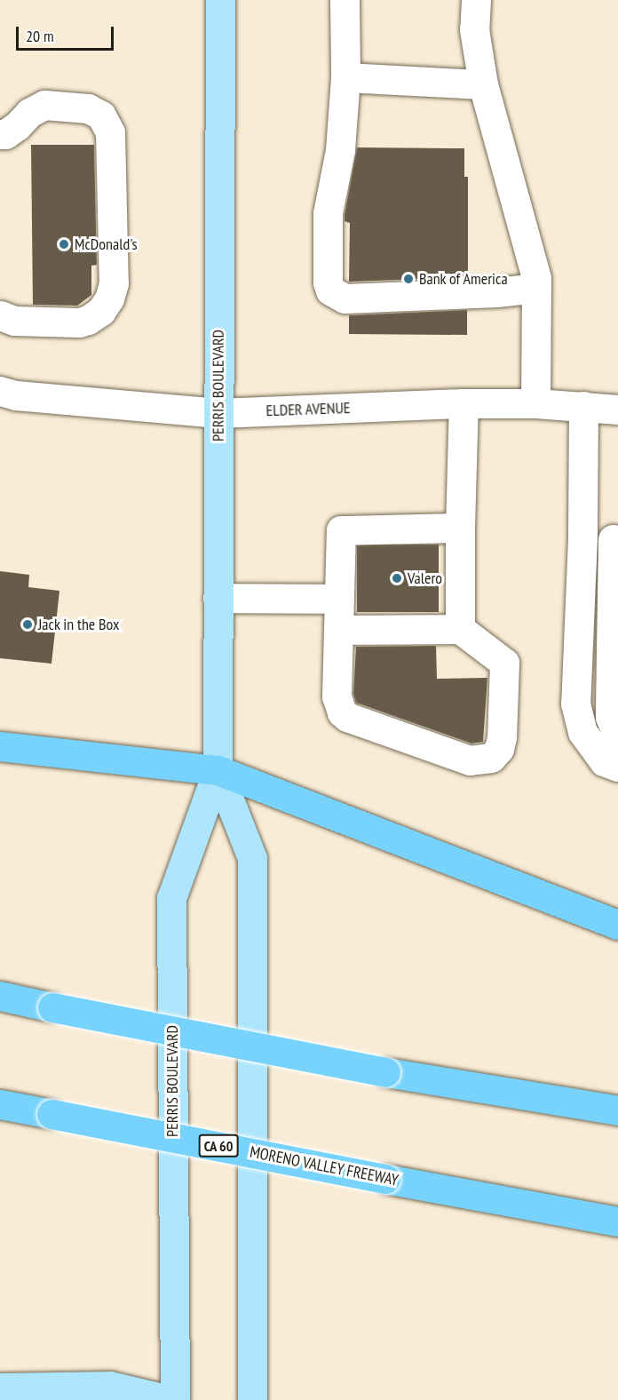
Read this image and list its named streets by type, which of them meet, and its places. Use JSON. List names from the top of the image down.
{
  "streets": {
    "highway": ["CA 60", "MORENO VALLEY FREEWAY"],
    "main road": ["PERRIS BOULEVARD"],
    "street": ["ELDER AVENUE"]
  },
  "crossings": [
    ["PERRIS BOULEVARD", "ELDER AVENUE"]
  ],
  "places": [
    "McDonald's",
    "Bank of America",
    "Valero",
    "Jack in the Box"
  ],
  "scale_bar": "20 m"
}
